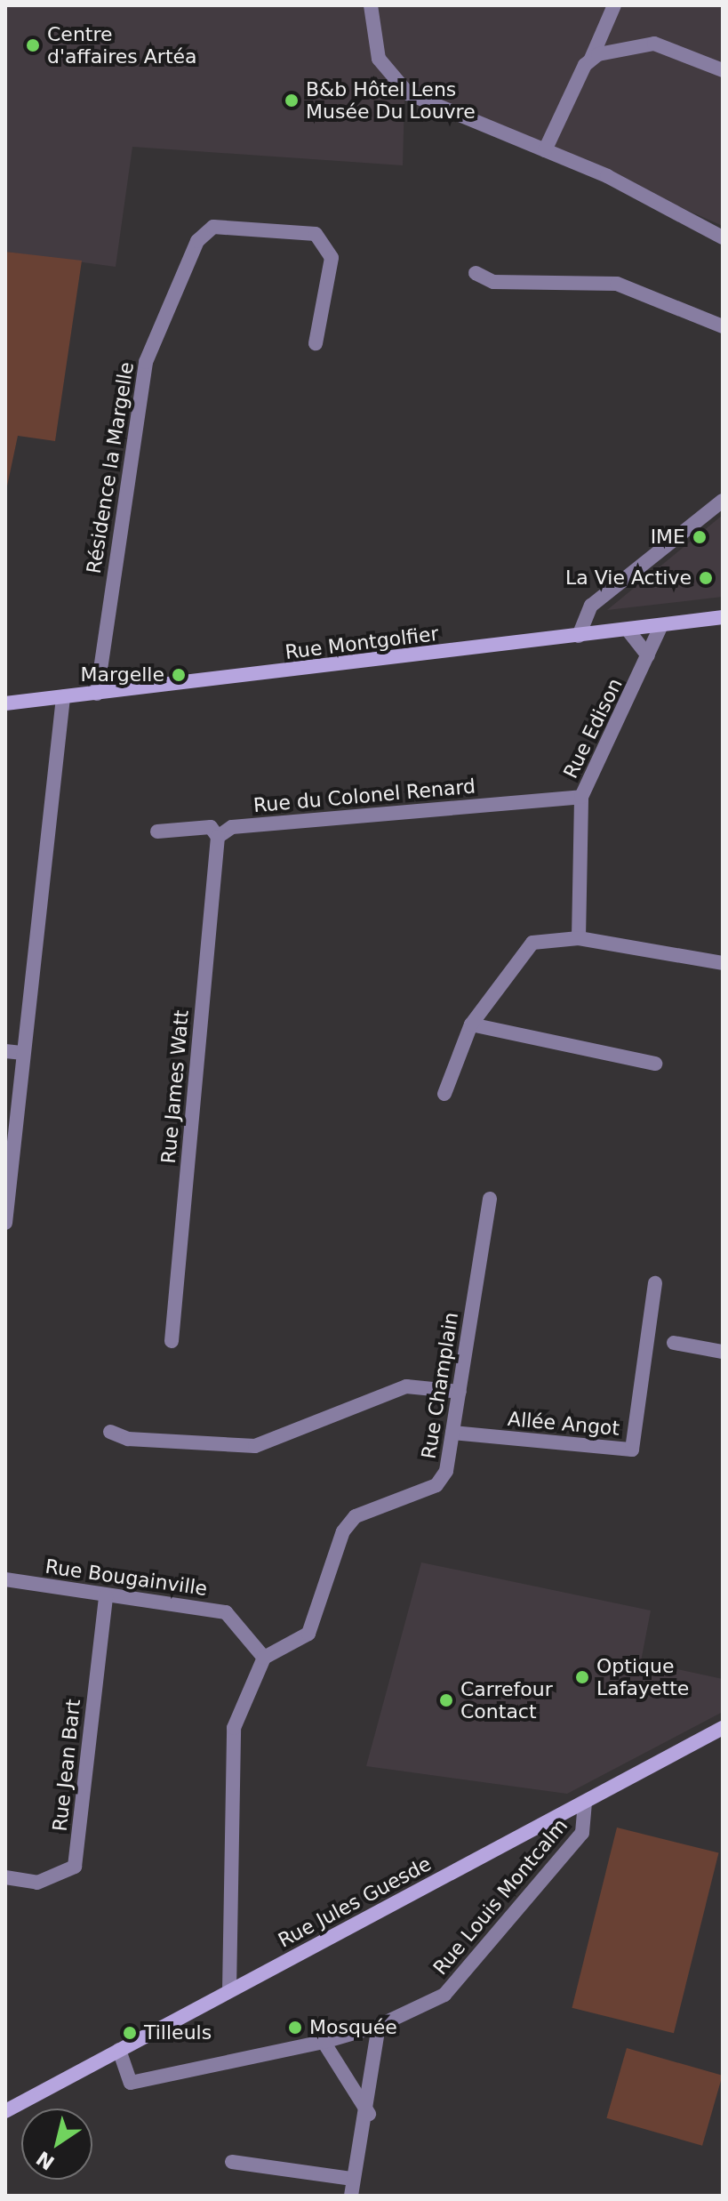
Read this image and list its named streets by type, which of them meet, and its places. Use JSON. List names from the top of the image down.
{
  "streets": {
    "street": [
      "Résidence la Margelle",
      "Rue Montgolfier",
      "Rue Edison",
      "Rue du Colonel Renard",
      "Rue James Watt",
      "Rue Champlain",
      "Allée Angot",
      "Rue Bougainville",
      "Rue Jean Bart",
      "Rue Louis Montcalm",
      "Rue Jules Guesde"
    ]
  },
  "crossings": [
    ["Résidence la Margelle", "Rue Montgolfier"],
    ["Rue Montgolfier", "Rue Edison"],
    ["Rue Edison", "Rue du Colonel Renard"],
    ["Rue du Colonel Renard", "Rue James Watt"],
    ["Rue Champlain", "Allée Angot"],
    ["Rue Champlain", "Rue Bougainville"],
    ["Rue Bougainville", "Rue Jean Bart"],
    ["Rue Louis Montcalm", "Rue Jules Guesde"]
  ],
  "places": [
    "Centre d'affaires Artéa",
    "B&b Hôtel Lens Musée Du Louvre",
    "IME",
    "La Vie Active",
    "Margelle",
    "Optique Lafayette",
    "Carrefour Contact",
    "Mosquée",
    "Tilleuls"
  ],
  "north": "bottom left"
}
